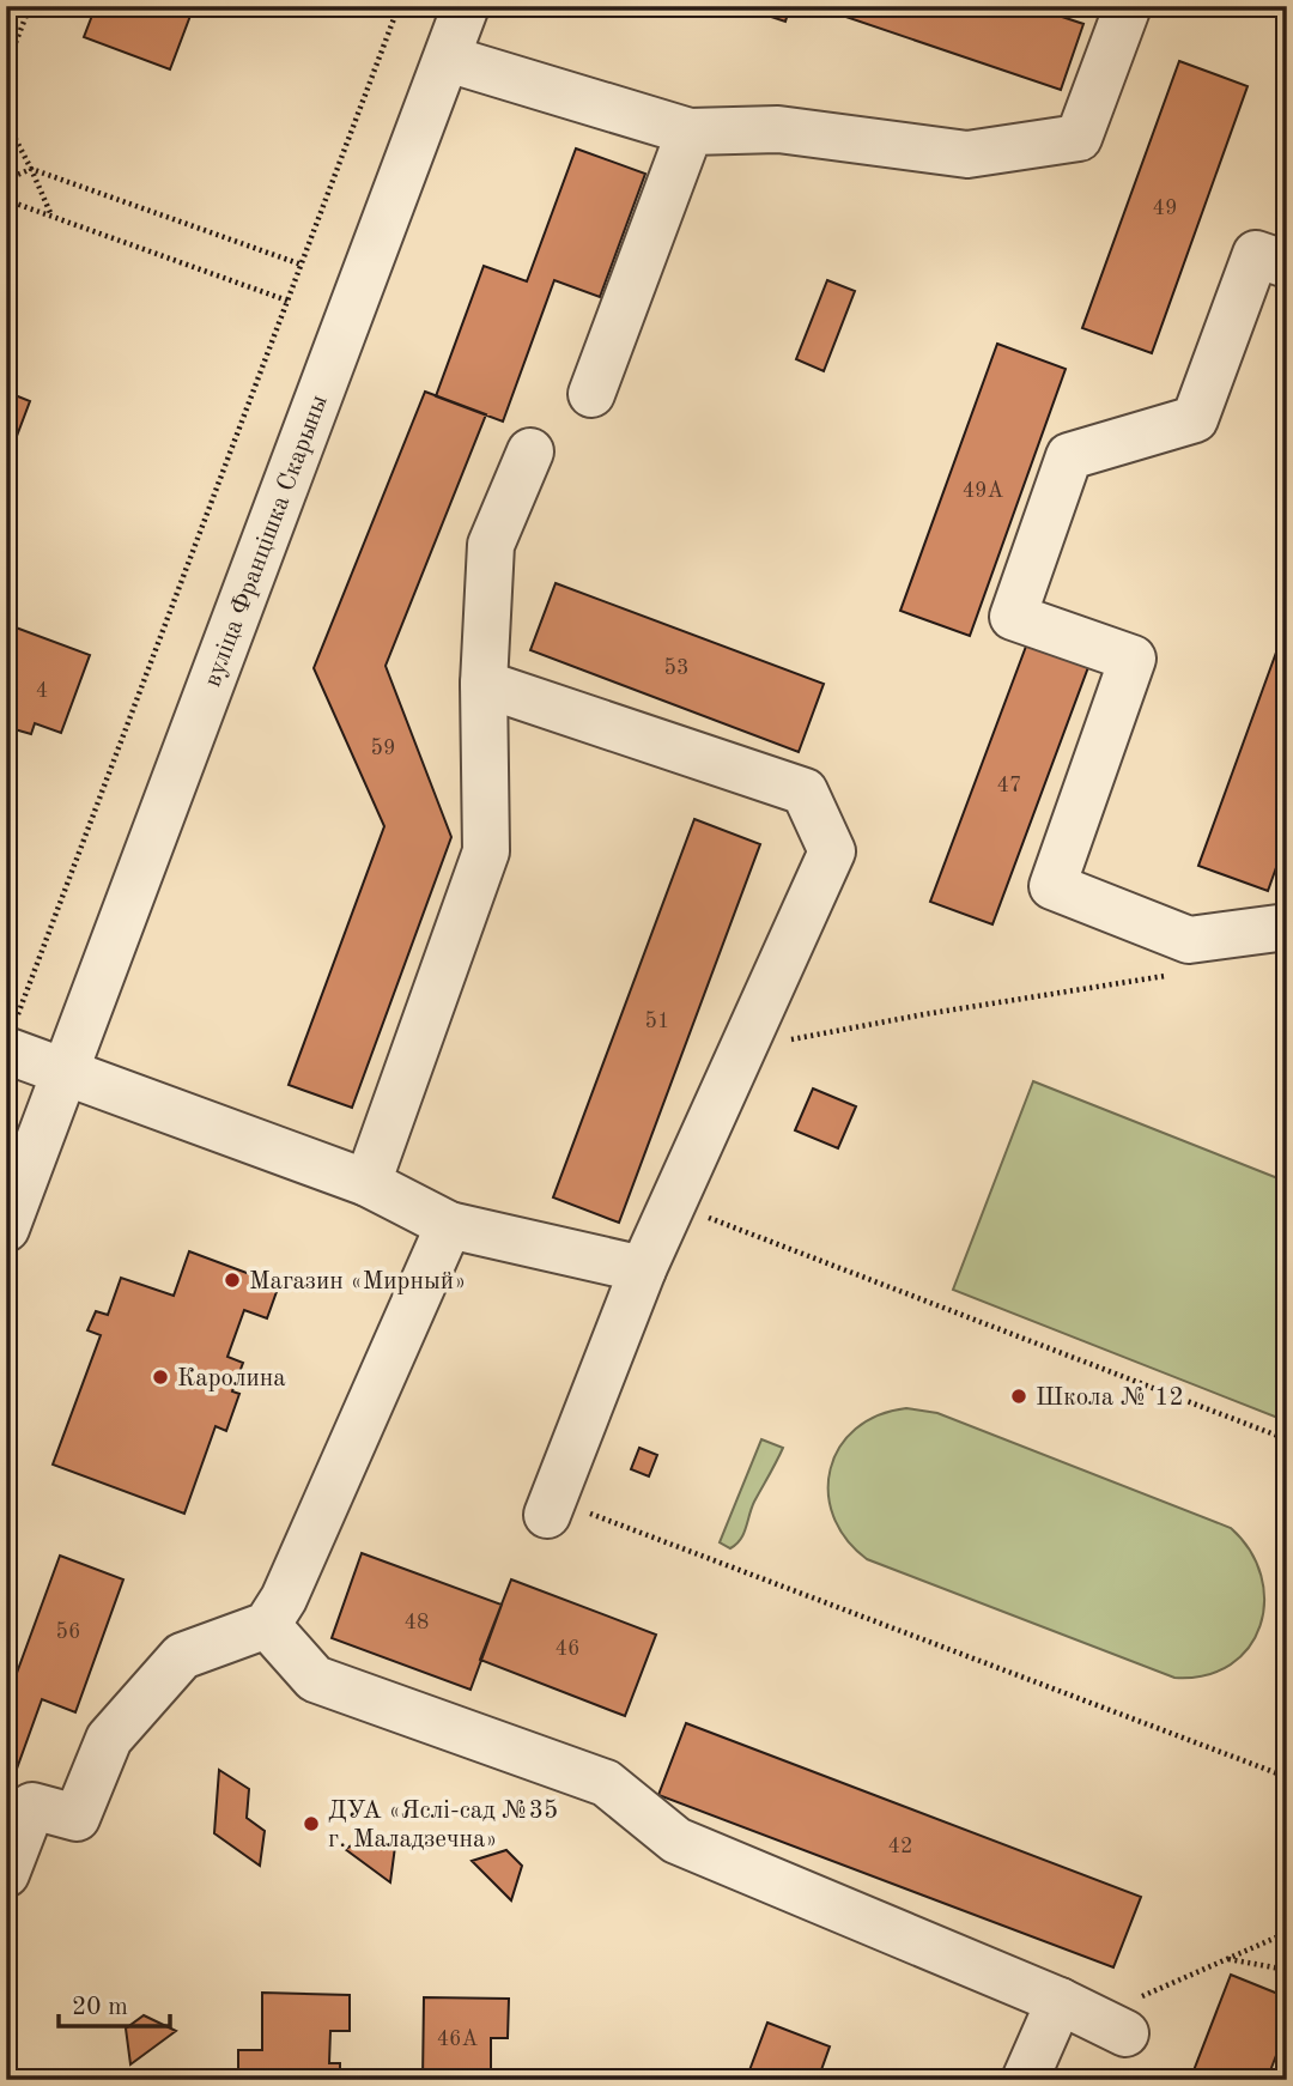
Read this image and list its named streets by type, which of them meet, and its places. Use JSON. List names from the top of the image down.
{
  "streets": {
    "street": ["вуліца Францішка Скарыны"]
  },
  "places": [
    "Магазин «Мирный»",
    "Каролина",
    "Школа № 12",
    "ДУА «Яслі-сад №35 г. Маладзечна»"
  ],
  "house_numbers": [
    "49",
    "49А",
    "53",
    "4",
    "59",
    "47",
    "51",
    "48",
    "56",
    "46",
    "42",
    "46А"
  ],
  "scale_bar": "20 m"
}
